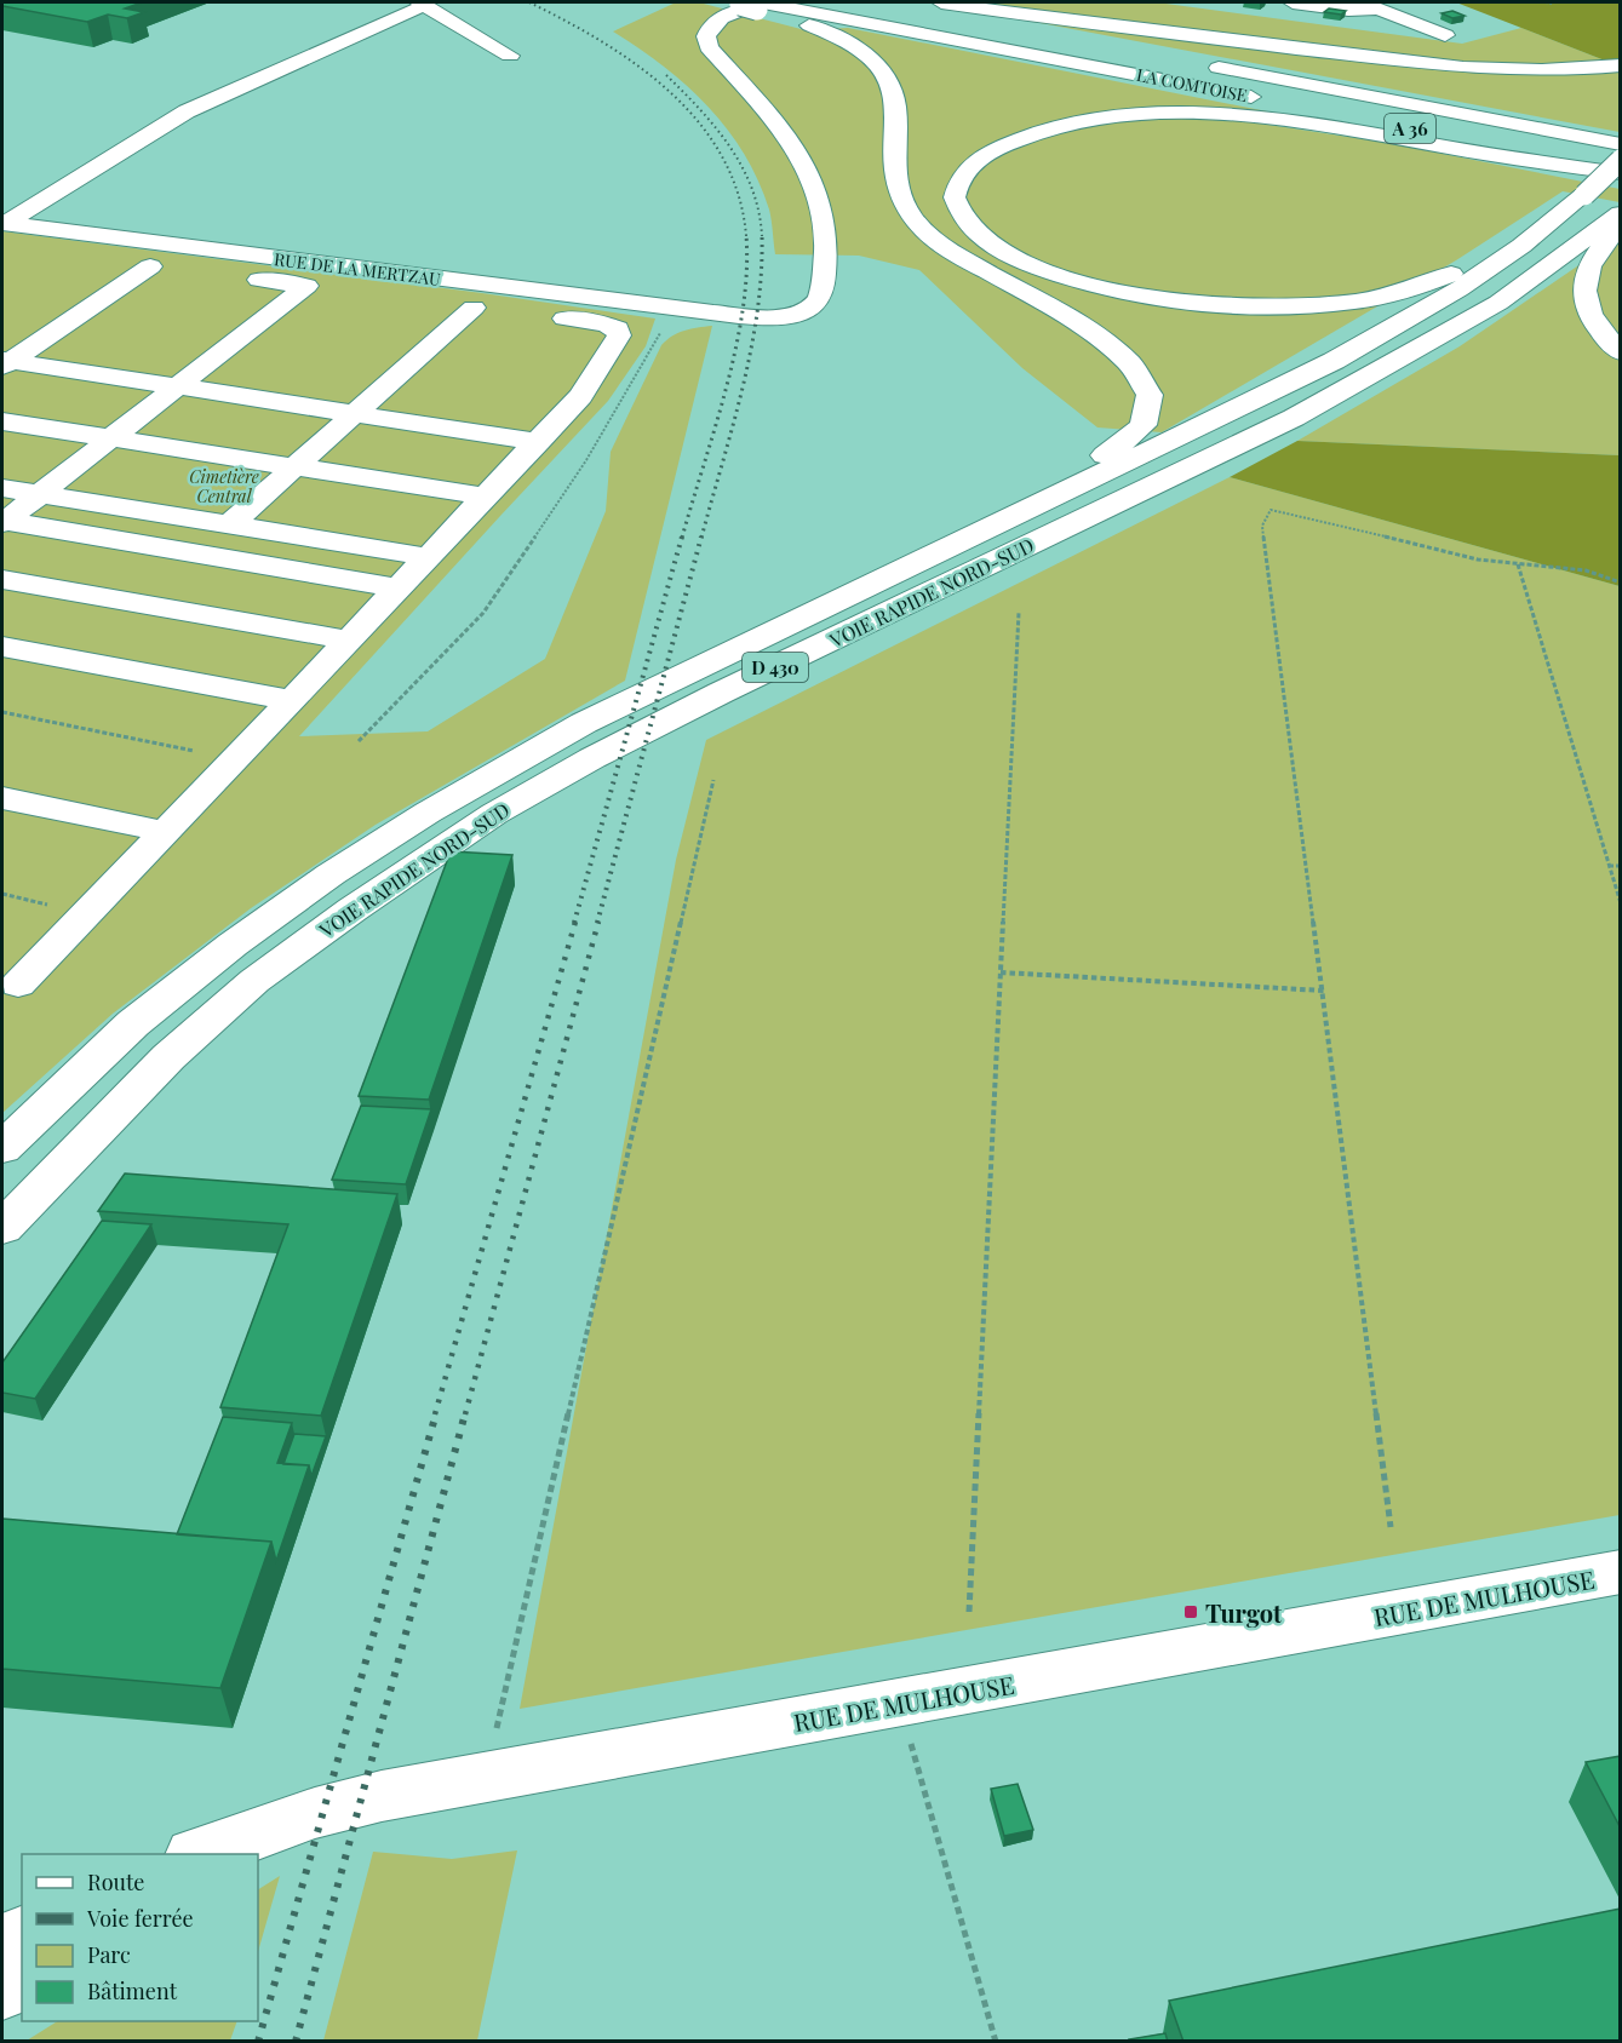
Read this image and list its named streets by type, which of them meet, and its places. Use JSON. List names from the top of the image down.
{
  "streets": {
    "main road": [
      "LA COMTOISE",
      "A 36",
      "RUE DE LA MERTZAU",
      "VOIE RAPIDE NORD-SUD",
      "D 430",
      "RUE DE MULHOUSE"
    ]
  },
  "crossings": [
    ["LA COMTOISE", "RUE DE LA MERTZAU"]
  ],
  "parks": ["Cimetière Central"],
  "places": {
    "transit": ["Turgot"]
  },
  "legend": [
    "Route",
    "Voie ferrée",
    "Parc",
    "Bâtiment"
  ]
}
